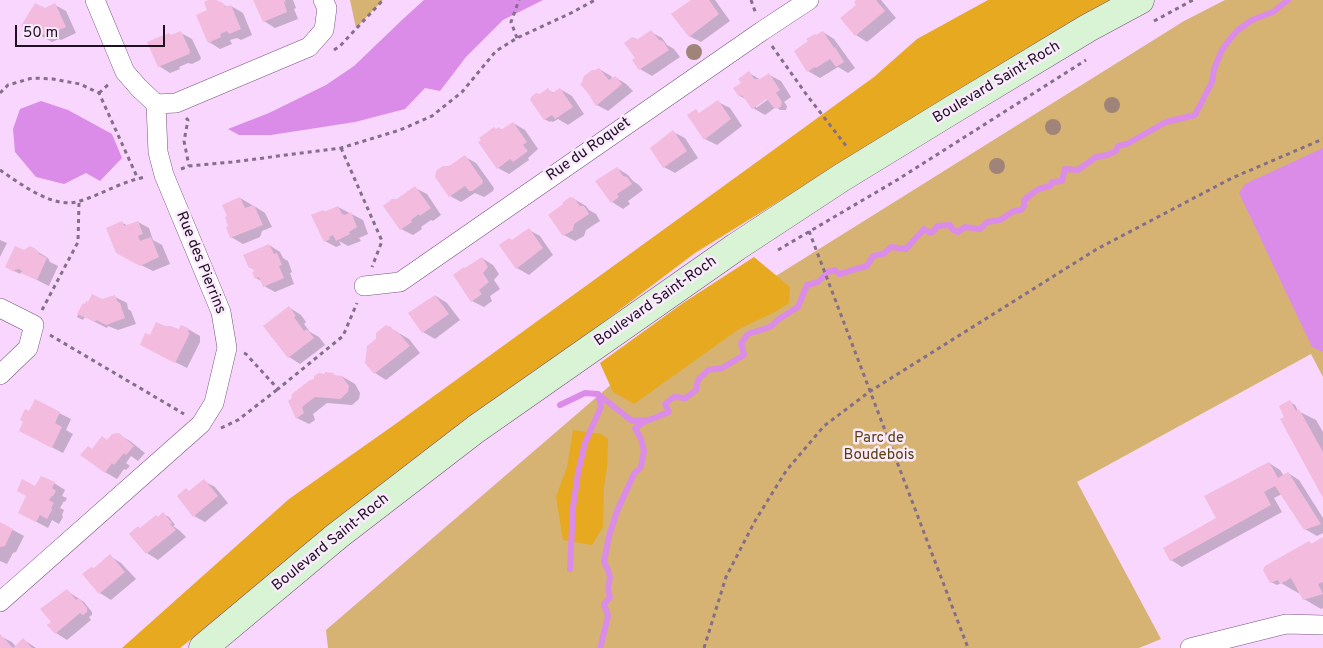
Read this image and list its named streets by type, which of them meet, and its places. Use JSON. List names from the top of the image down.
{
  "streets": {
    "main road": ["Boulevard Saint-Roch"],
    "street": ["Rue du Roquet", "Rue des Pierrins"]
  },
  "parks": ["Parc de Boudebois"],
  "scale_bar": "50 m"
}
